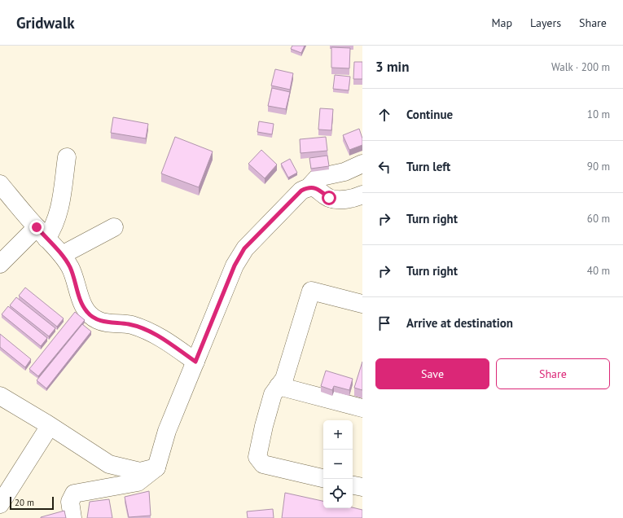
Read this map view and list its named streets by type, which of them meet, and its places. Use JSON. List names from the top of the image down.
{
  "scale_bar": "20 m",
  "page": {
    "header": "Gridwalk",
    "nav": ["Map", "Layers", "Share"],
    "heading": ["3 min", "Walk · 200 m"],
    "list": [
      ["Continue", "10 m"],
      ["Turn left", "90 m"],
      ["Turn right", "60 m"],
      ["Turn right", "40 m"],
      "Arrive at destination"
    ],
    "buttons": ["Save", "Share"],
    "map_buttons": ["+", "−"],
    "scale": "20 m"
  }
}
